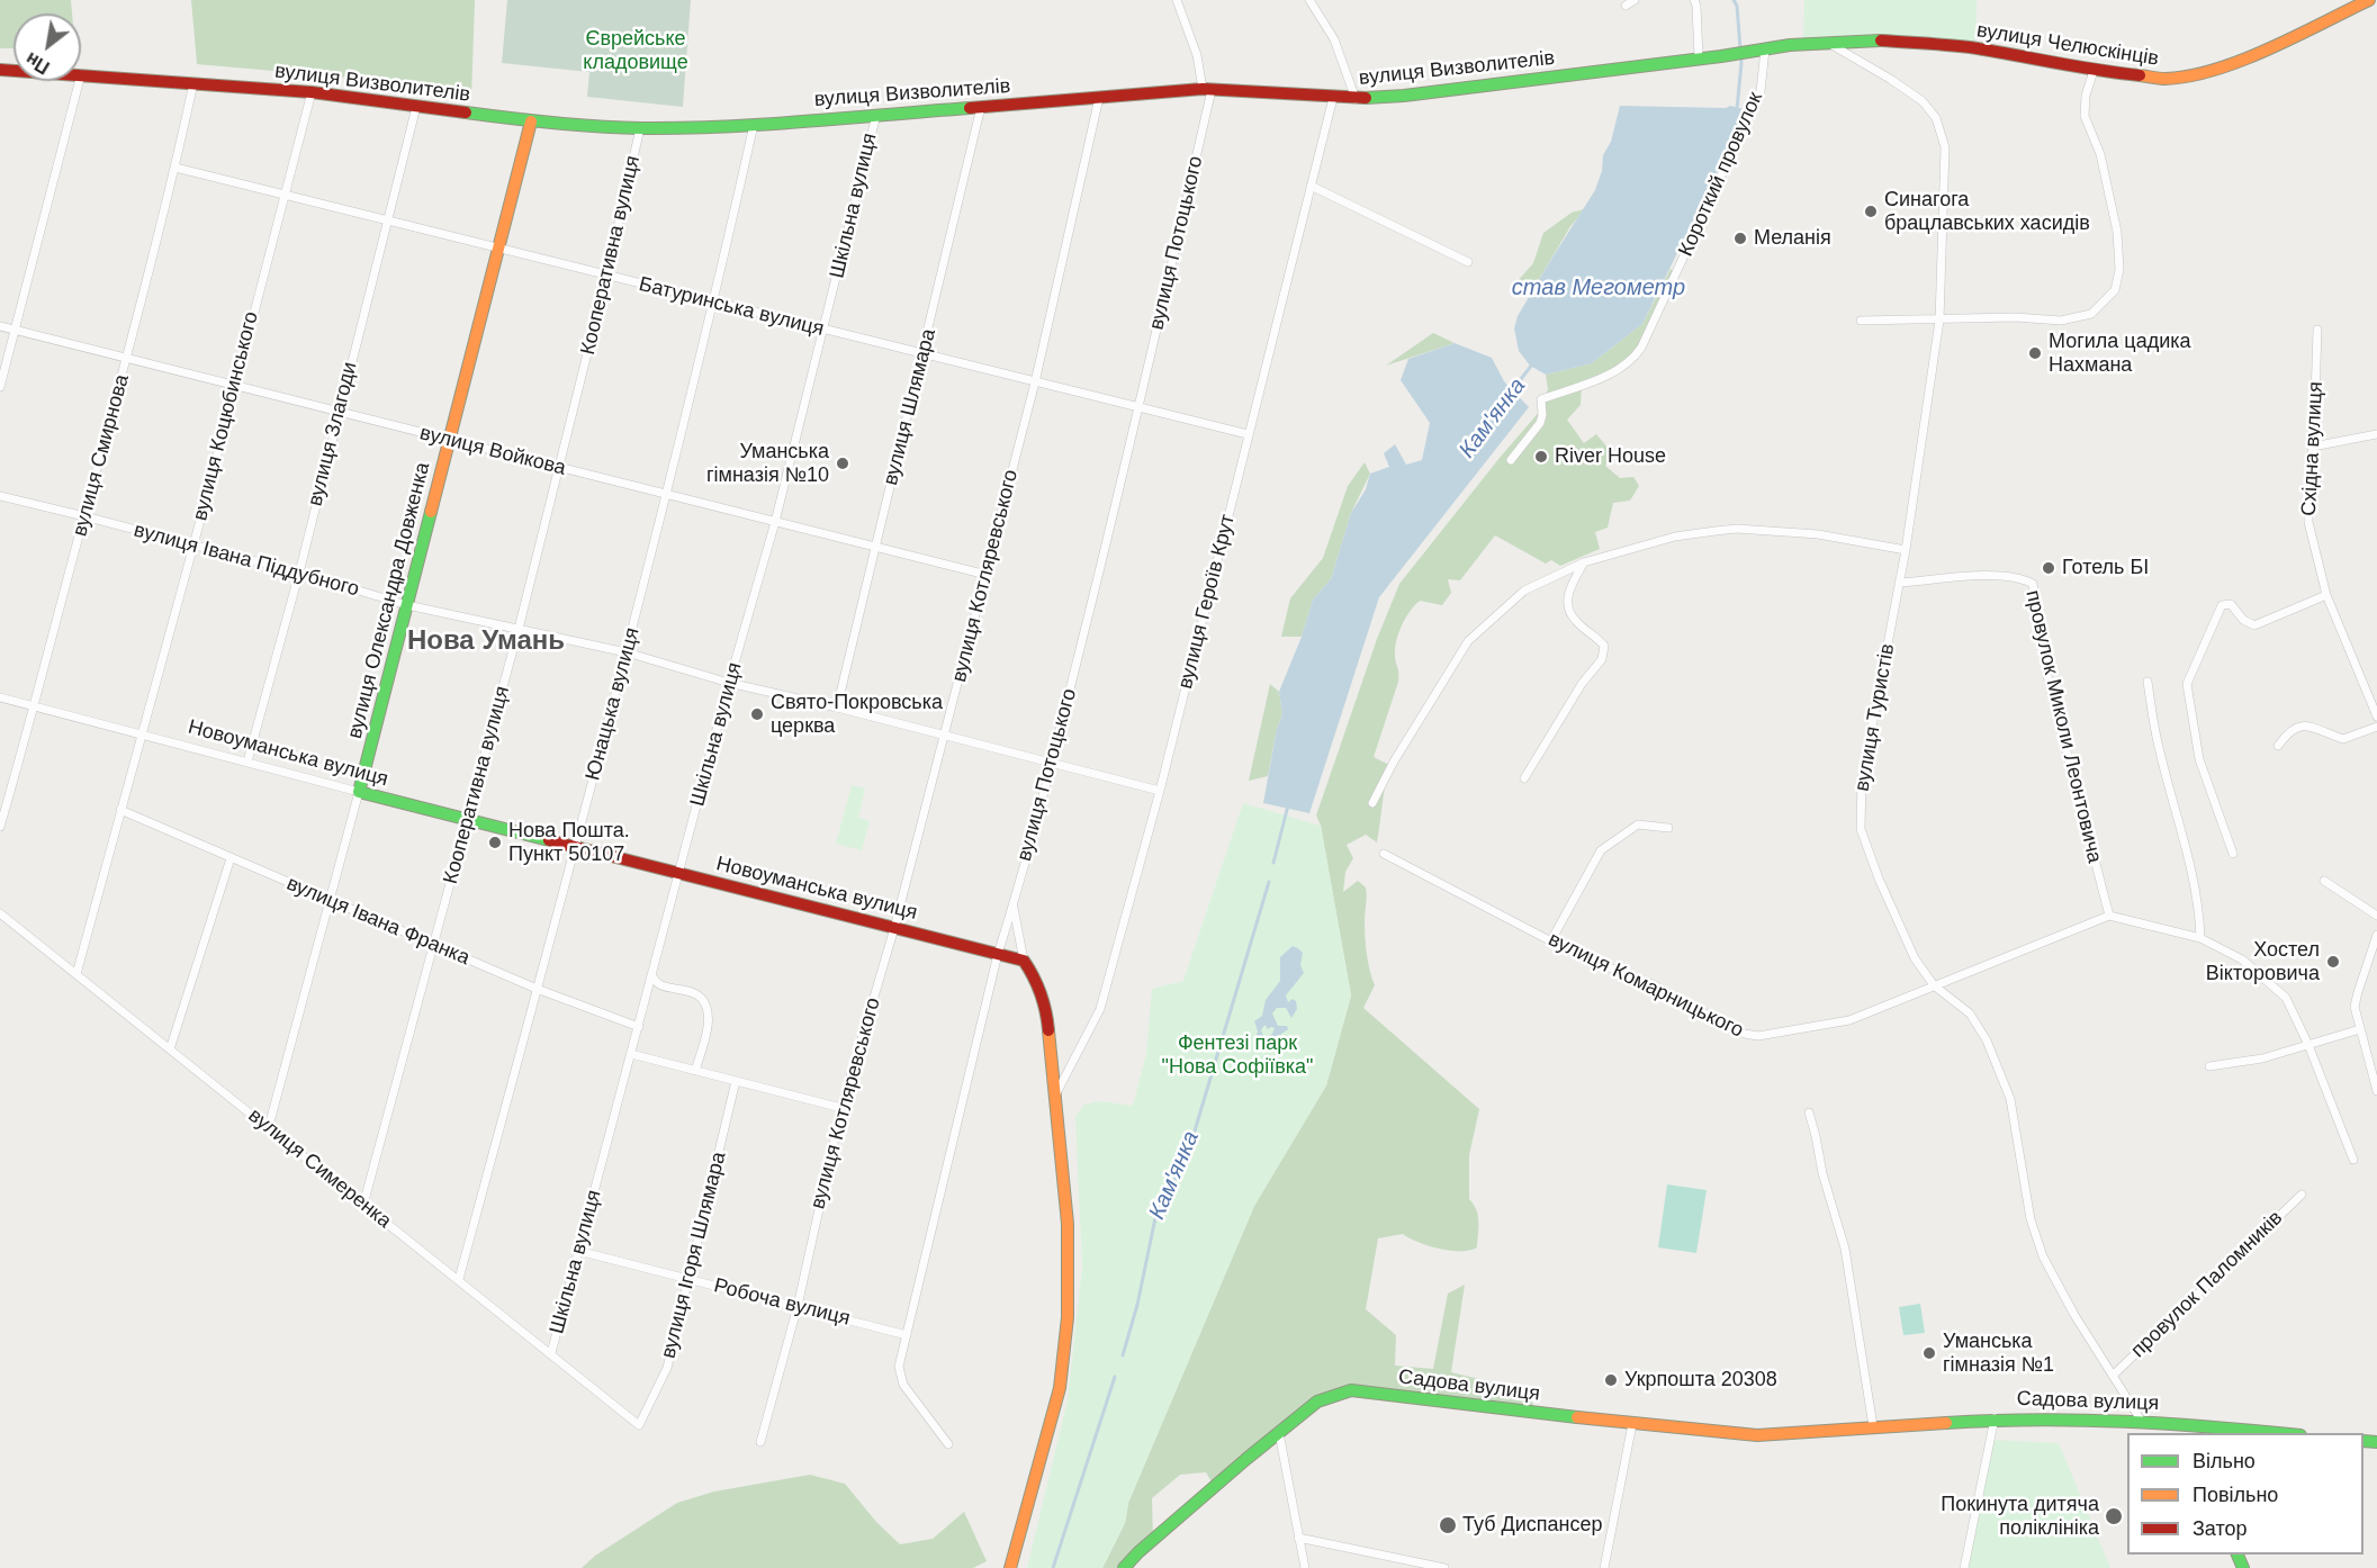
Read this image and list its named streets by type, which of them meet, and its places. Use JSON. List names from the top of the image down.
{
  "streets": {
    "street": [
      "вулиця Челюскінців",
      "вулиця Визволителів",
      "Короткий провулок",
      "Шкільна вулиця",
      "вулиця Потоцького",
      "Кооперативна вулиця",
      "Батуринська вулиця",
      "вулиця Шлямара",
      "вулиця Коцюбинського",
      "вулиця Злагоди",
      "Східна вулиця",
      "вулиця Войкова",
      "вулиця Смирнова",
      "вулиця Івана Піддубного",
      "вулиця Котляревського",
      "вулиця Олександра Довженка",
      "вулиця Героїв Крут",
      "Юнацька вулиця",
      "вулиця Туристів",
      "провулок Миколи Леонтовича",
      "Новоуманська вулиця",
      "вулиця Івана Франка",
      "вулиця Комарницького",
      "вулиця Симеренка",
      "вулиця Ігоря Шлямара",
      "провулок Паломників",
      "Робоча вулиця",
      "Садова вулиця"
    ]
  },
  "crossings": [
    ["вулиця Челюскінців", "вулиця Визволителів"],
    ["вулиця Челюскінців", "вулиця Туристів"],
    ["вулиця Визволителів", "Короткий провулок"],
    ["вулиця Визволителів", "Шкільна вулиця"],
    ["вулиця Визволителів", "вулиця Потоцького"],
    ["вулиця Визволителів", "Кооперативна вулиця"],
    ["вулиця Визволителів", "вулиця Шлямара"],
    ["вулиця Визволителів", "вулиця Коцюбинського"],
    ["вулиця Визволителів", "вулиця Злагоди"],
    ["вулиця Визволителів", "вулиця Смирнова"],
    ["вулиця Визволителів", "вулиця Котляревського"],
    ["вулиця Визволителів", "вулиця Олександра Довженка"],
    ["вулиця Визволителів", "вулиця Героїв Крут"],
    ["вулиця Визволителів", "Юнацька вулиця"],
    ["вулиця Визволителів", "вулиця Туристів"],
    ["Шкільна вулиця", "Батуринська вулиця"],
    ["Шкільна вулиця", "вулиця Войкова"],
    ["Шкільна вулиця", "вулиця Івана Піддубного"],
    ["Шкільна вулиця", "Новоуманська вулиця"],
    ["Шкільна вулиця", "вулиця Івана Франка"],
    ["Шкільна вулиця", "вулиця Симеренка"],
    ["Шкільна вулиця", "Робоча вулиця"],
    ["вулиця Потоцького", "Батуринська вулиця"],
    ["вулиця Потоцького", "вулиця Івана Піддубного"],
    ["вулиця Потоцького", "Новоуманська вулиця"],
    ["вулиця Потоцького", "Робоча вулиця"],
    ["Кооперативна вулиця", "Батуринська вулиця"],
    ["Кооперативна вулиця", "вулиця Войкова"],
    ["Кооперативна вулиця", "вулиця Івана Піддубного"],
    ["Кооперативна вулиця", "Новоуманська вулиця"],
    ["Кооперативна вулиця", "вулиця Івана Франка"],
    ["Кооперативна вулиця", "вулиця Симеренка"],
    ["Батуринська вулиця", "вулиця Шлямара"],
    ["Батуринська вулиця", "вулиця Коцюбинського"],
    ["Батуринська вулиця", "вулиця Злагоди"],
    ["Батуринська вулиця", "вулиця Смирнова"],
    ["Батуринська вулиця", "вулиця Котляревського"],
    ["Батуринська вулиця", "вулиця Олександра Довженка"],
    ["Батуринська вулиця", "вулиця Героїв Крут"],
    ["Батуринська вулиця", "Юнацька вулиця"],
    ["вулиця Шлямара", "вулиця Войкова"],
    ["вулиця Шлямара", "вулиця Івана Піддубного"],
    ["вулиця Коцюбинського", "вулиця Войкова"],
    ["вулиця Коцюбинського", "вулиця Івана Піддубного"],
    ["вулиця Коцюбинського", "Новоуманська вулиця"],
    ["вулиця Коцюбинського", "вулиця Івана Франка"],
    ["вулиця Коцюбинського", "вулиця Симеренка"],
    ["вулиця Злагоди", "вулиця Войкова"],
    ["вулиця Злагоди", "вулиця Івана Піддубного"],
    ["вулиця Злагоди", "Новоуманська вулиця"],
    ["вулиця Войкова", "вулиця Смирнова"],
    ["вулиця Войкова", "вулиця Котляревського"],
    ["вулиця Войкова", "вулиця Олександра Довженка"],
    ["вулиця Войкова", "Юнацька вулиця"],
    ["вулиця Смирнова", "вулиця Івана Піддубного"],
    ["вулиця Смирнова", "Новоуманська вулиця"],
    ["вулиця Івана Піддубного", "вулиця Котляревського"],
    ["вулиця Івана Піддубного", "вулиця Олександра Довженка"],
    ["вулиця Івана Піддубного", "вулиця Героїв Крут"],
    ["вулиця Івана Піддубного", "Юнацька вулиця"],
    ["вулиця Котляревського", "Новоуманська вулиця"],
    ["вулиця Котляревського", "Робоча вулиця"],
    ["вулиця Олександра Довженка", "Новоуманська вулиця"],
    ["вулиця Олександра Довженка", "вулиця Івана Франка"],
    ["вулиця Олександра Довженка", "вулиця Симеренка"],
    ["Юнацька вулиця", "Новоуманська вулиця"],
    ["Юнацька вулиця", "вулиця Івана Франка"],
    ["Юнацька вулиця", "вулиця Симеренка"],
    ["вулиця Туристів", "провулок Миколи Леонтовича"],
    ["вулиця Туристів", "вулиця Комарницького"],
    ["вулиця Туристів", "провулок Паломників"],
    ["вулиця Туристів", "Садова вулиця"],
    ["провулок Миколи Леонтовича", "вулиця Комарницького"],
    ["вулиця Симеренка", "вулиця Ігоря Шлямара"],
    ["вулиця Ігоря Шлямара", "Робоча вулиця"]
  ],
  "districts": ["Нова Умань"],
  "water": ["став Мегометр", "Кам'янка"],
  "parks": ["Єврейське кладовище", "Фентезі парк \"Нова Софіївка\""],
  "places": [
    "Синагога брацлавських хасидів",
    "Меланія",
    "Могила цадика Нахмана",
    "River House",
    "Уманська гімназія №10",
    "Готель БІ",
    "Свято-Покровська церква",
    "Нова Пошта. Пункт 50107",
    "Хостел Вікторовича",
    "Уманська гімназія №1",
    "Укрпошта 20308",
    "Покинута дитяча поліклініка",
    "Туб Диспансер"
  ],
  "legend": ["Вільно", "Повільно", "Затор"],
  "north": "bottom left"
}
